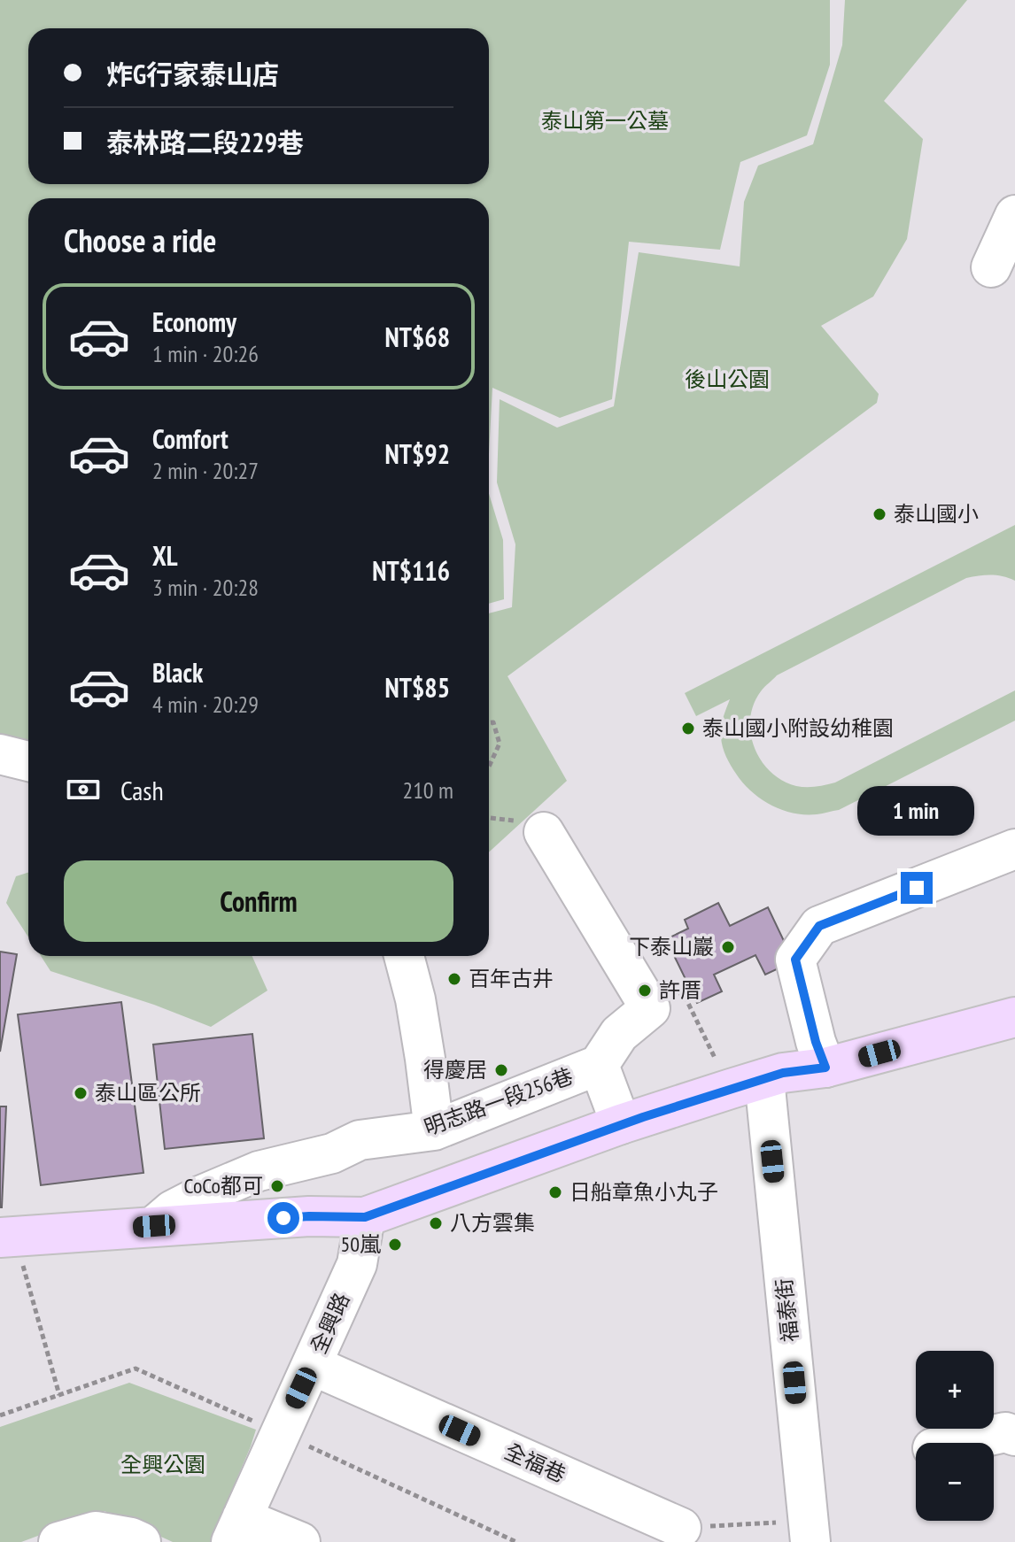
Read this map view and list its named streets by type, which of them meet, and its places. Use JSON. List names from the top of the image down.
{
  "streets": {
    "street": [
      "明志路一段256巷",
      "福泰街",
      "全興路",
      "全福巷"
    ]
  },
  "crossings": [
    ["全興路", "全福巷"]
  ],
  "parks": ["泰山第一公墓", "後山公園", "全興公園"],
  "places": [
    "泰山國小",
    "泰山國小附設幼稚園",
    "下泰山巖",
    "百年古井",
    "許厝",
    "得慶居",
    "泰山區公所",
    "CoCo都可",
    "日船章魚小丸子",
    "八方雲集",
    "50嵐"
  ],
  "page": {
    "banner": ["炸G行家泰山店", "泰林路二段229巷"],
    "heading": "Choose a ride",
    "list": [
      {
        "name": "Economy",
        "note": "1 min · 20:26",
        "value": "NT$68"
      },
      {
        "name": "Comfort",
        "note": "2 min · 20:27",
        "value": "NT$92"
      },
      {
        "name": "XL",
        "note": "3 min · 20:28",
        "value": "NT$116"
      },
      {
        "name": "Black",
        "note": "4 min · 20:29",
        "value": "NT$85"
      }
    ],
    "pay": ["Cash", "210 m"],
    "bubble": "1 min",
    "buttons": "Confirm",
    "map_buttons": ["+", "−"]
  }
}
